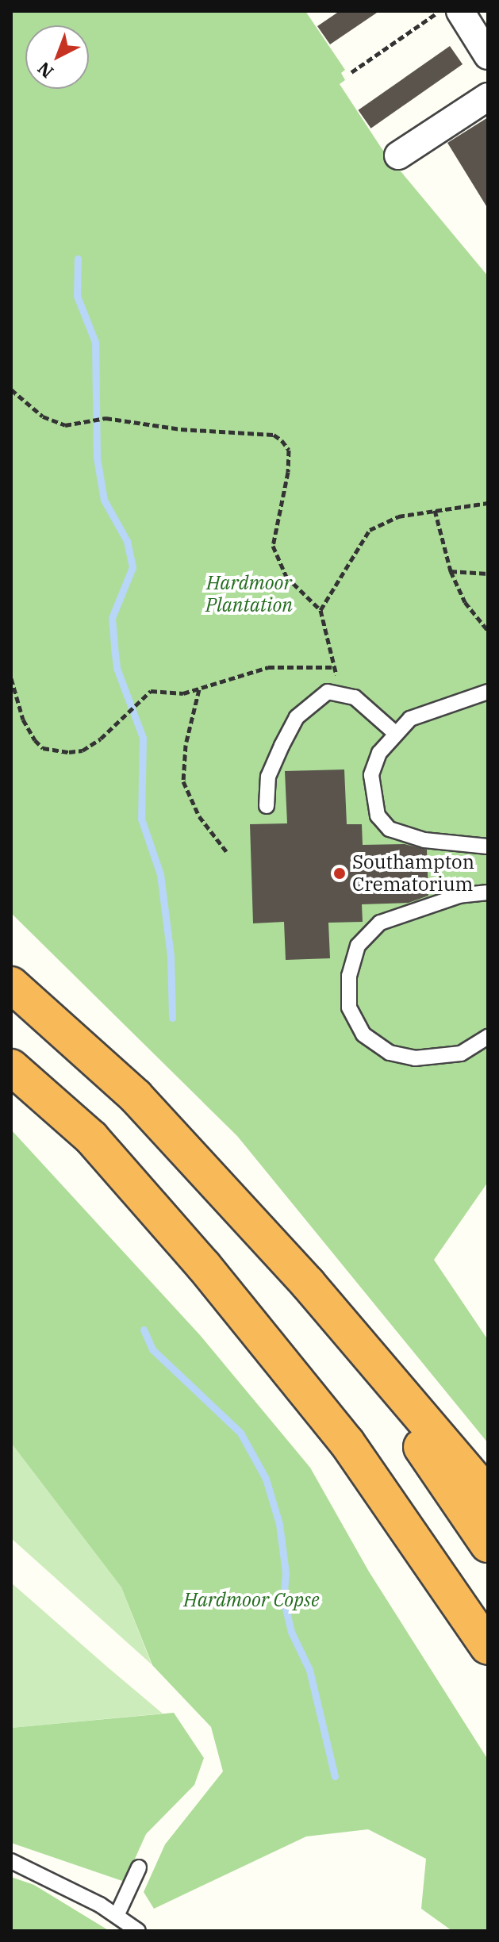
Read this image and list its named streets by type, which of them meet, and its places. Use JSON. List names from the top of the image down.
{
  "parks": ["Hardmoor Plantation", "Hardmoor Copse"],
  "places": ["Southampton Crematorium"],
  "north": "bottom left"
}
